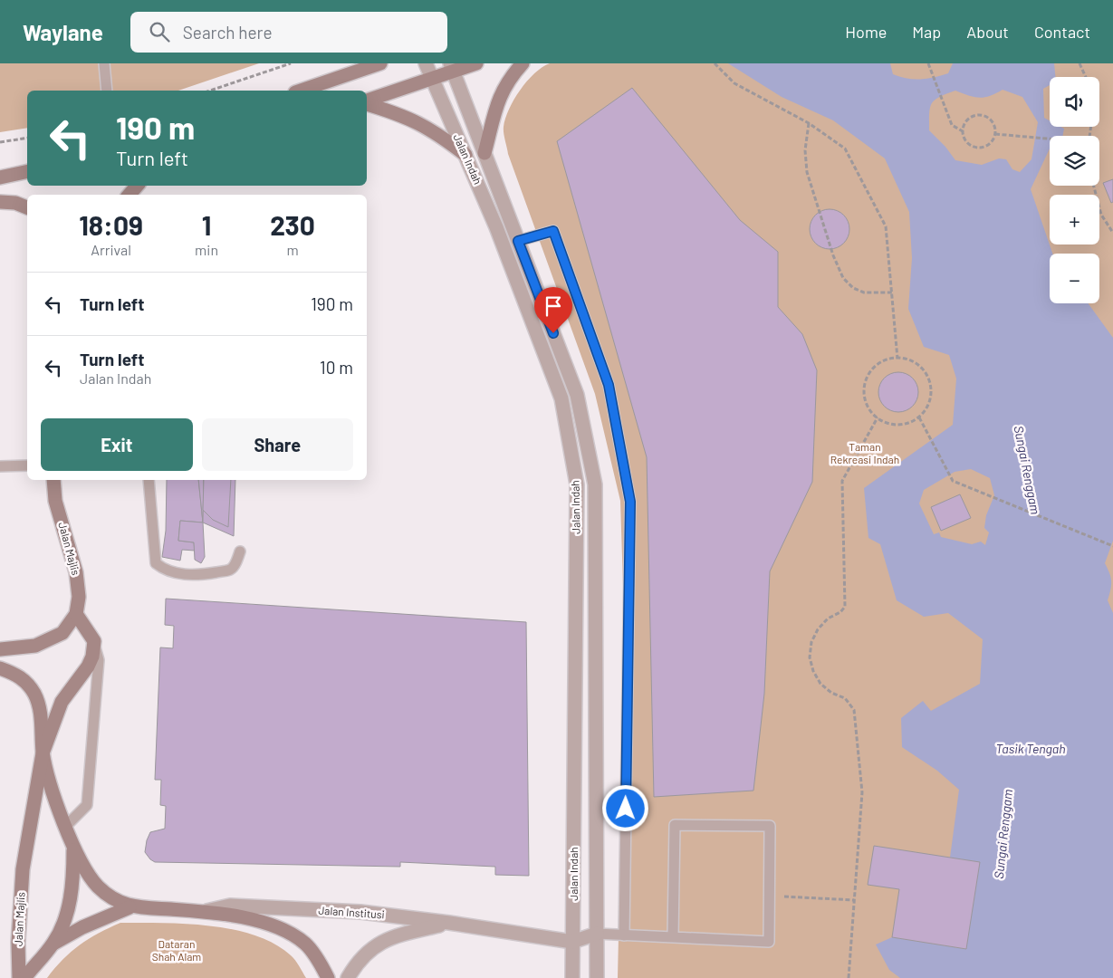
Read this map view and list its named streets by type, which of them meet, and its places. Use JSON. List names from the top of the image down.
{
  "streets": {
    "street": ["Jalan Indah", "Jalan Majlis", "Jalan Institusi"]
  },
  "crossings": [
    ["Jalan Indah", "Jalan Institusi"],
    ["Jalan Majlis", "Jalan Institusi"]
  ],
  "water": ["Sungai Renggam", "Tasik Tengah"],
  "parks": ["Taman Rekreasi Indah", "Dataran Shah Alam"],
  "page": {
    "header": "Waylane",
    "search": "Search here",
    "nav": [
      "Home",
      "Map",
      "About",
      "Contact"
    ],
    "map_buttons": ["+", "−"],
    "turn": ["190 m", "Turn left"],
    "eta": [
      "18:09",
      "Arrival",
      "1",
      "min",
      "230",
      "m"
    ],
    "list": [
      {
        "name": "Turn left",
        "value": "190 m"
      },
      {
        "name": "Turn left",
        "note": "Jalan Indah",
        "value": "10 m"
      }
    ],
    "buttons": ["Exit", "Share"]
  }
}
